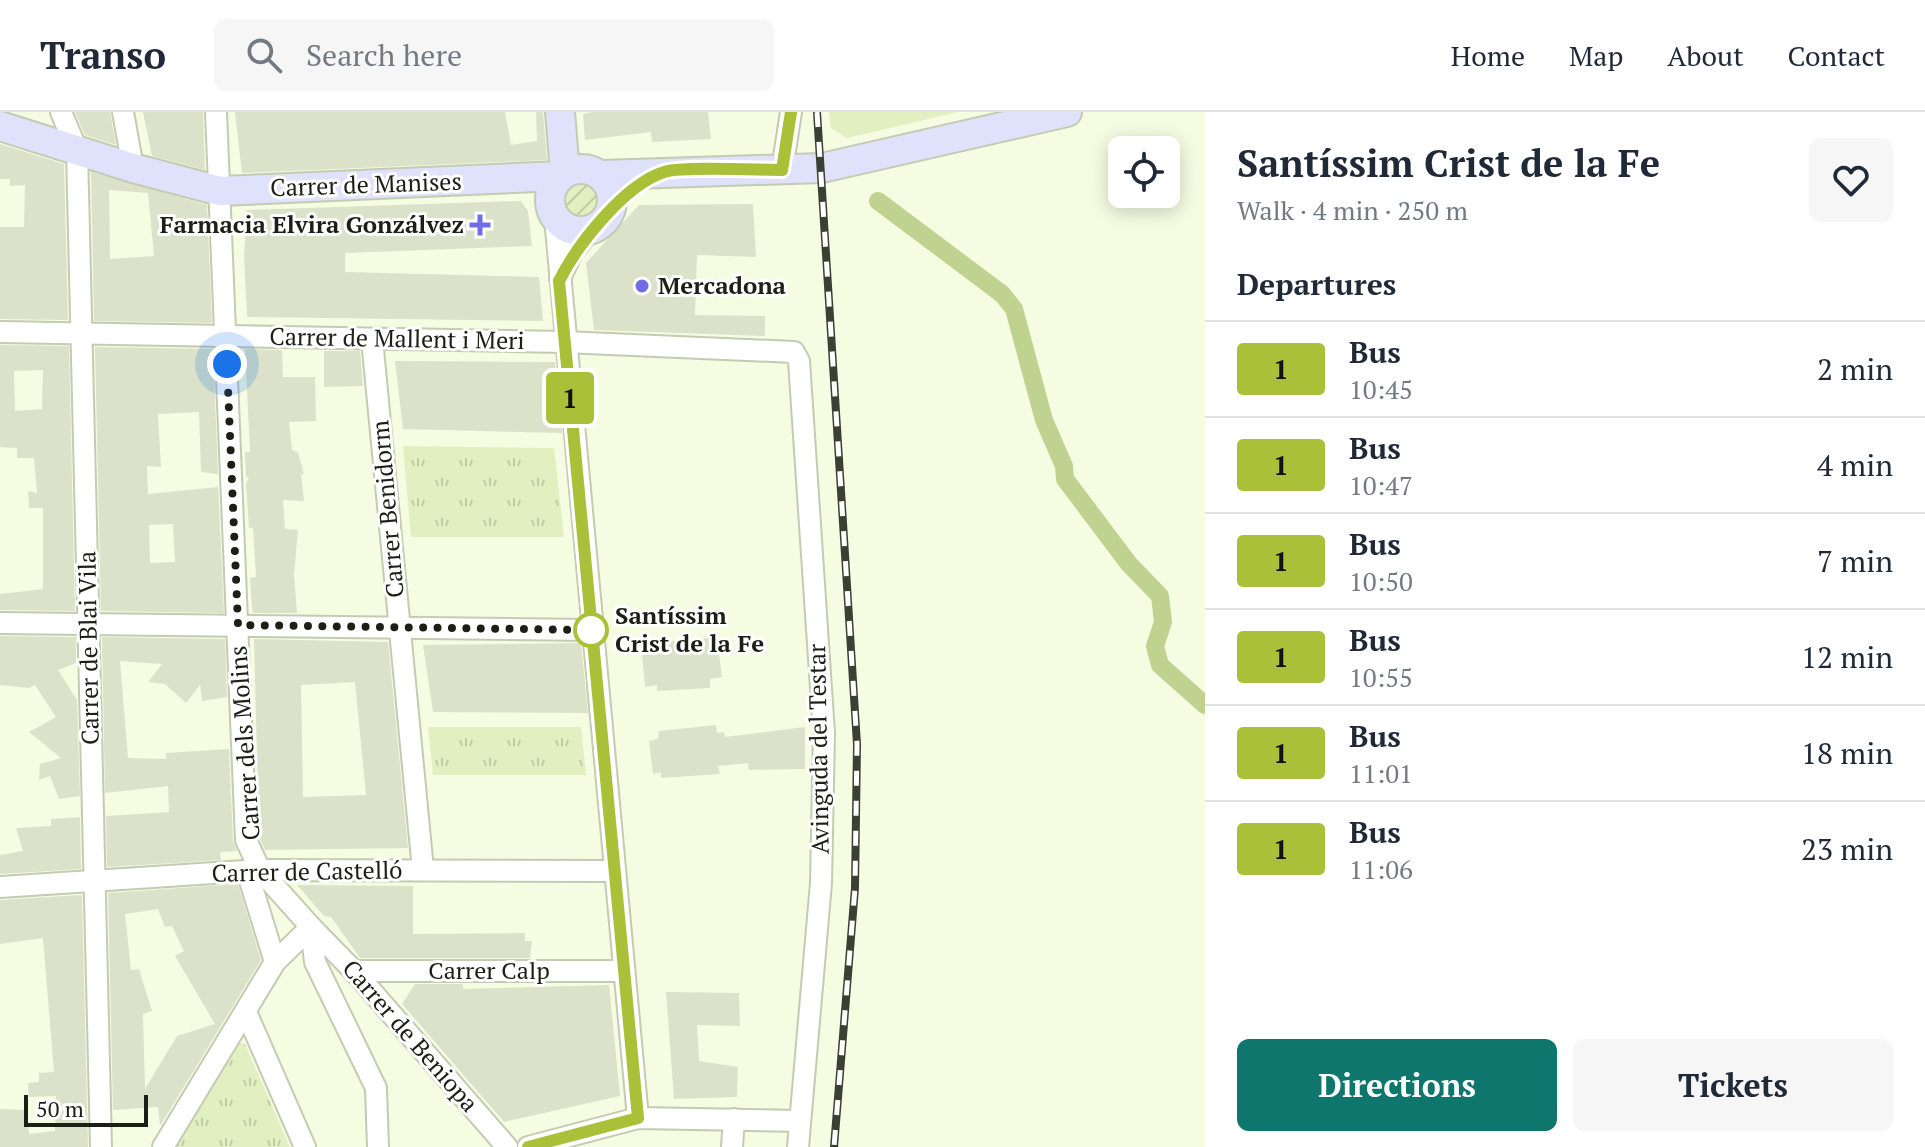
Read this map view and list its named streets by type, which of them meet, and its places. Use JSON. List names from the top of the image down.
{
  "streets": {
    "street": [
      "Carrer de Manises",
      "Carrer de Mallent i Meri",
      "Carrer Benidorm",
      "Carrer de Blai Vila",
      "Carrer dels Molins",
      "Avinguda del Testar",
      "Carrer de Castelló",
      "Carrer Calp",
      "Carrer de Beniopa"
    ]
  },
  "crossings": [
    ["Carrer de Manises", "Carrer de Blai Vila"],
    ["Carrer de Manises", "Carrer dels Molins"],
    ["Carrer de Mallent i Meri", "Carrer Benidorm"],
    ["Carrer de Mallent i Meri", "Carrer de Blai Vila"],
    ["Carrer de Mallent i Meri", "Carrer dels Molins"],
    ["Carrer de Mallent i Meri", "Avinguda del Testar"],
    ["Carrer Benidorm", "Carrer de Castelló"],
    ["Carrer de Blai Vila", "Carrer de Castelló"],
    ["Carrer dels Molins", "Carrer de Castelló"],
    ["Carrer dels Molins", "Carrer de Beniopa"],
    ["Carrer Calp", "Carrer de Beniopa"]
  ],
  "places": {
    "health": ["Farmacia Elvira Gonzálvez"],
    "other": ["Mercadona", "Santíssim Crist de la Fe"]
  },
  "lines": ["bus line 1"],
  "scale_bar": "50 m",
  "page": {
    "header": "Transo",
    "search": "Search here",
    "nav": [
      "Home",
      "Map",
      "About",
      "Contact"
    ],
    "on_map": "1",
    "heading": [
      ["Santíssim Crist de la Fe", "Walk · 4 min · 250 m"],
      "Departures"
    ],
    "list": [
      {
        "mark": "1",
        "name": "Bus",
        "note": "10:45",
        "value": "2 min"
      },
      {
        "mark": "1",
        "name": "Bus",
        "note": "10:47",
        "value": "4 min"
      },
      {
        "mark": "1",
        "name": "Bus",
        "note": "10:50",
        "value": "7 min"
      },
      {
        "mark": "1",
        "name": "Bus",
        "note": "10:55",
        "value": "12 min"
      },
      {
        "mark": "1",
        "name": "Bus",
        "note": "11:01",
        "value": "18 min"
      },
      {
        "mark": "1",
        "name": "Bus",
        "note": "11:06",
        "value": "23 min"
      }
    ],
    "buttons": ["Directions", "Tickets"],
    "scale": "50 m"
  }
}
